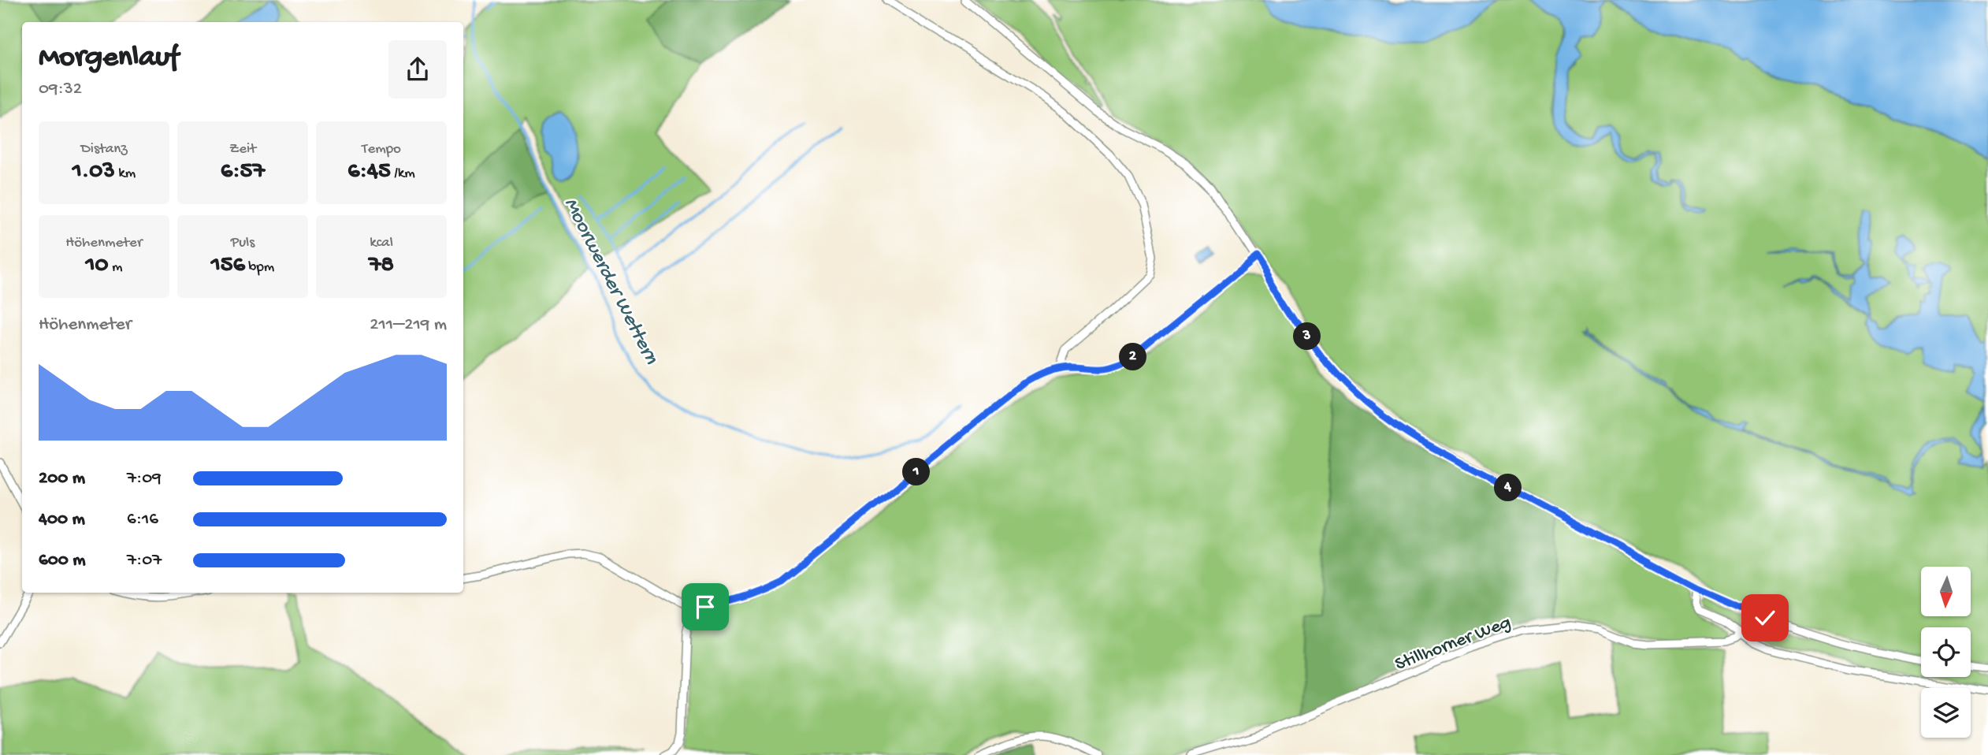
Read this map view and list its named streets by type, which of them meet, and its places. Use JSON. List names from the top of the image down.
{
  "streets": {
    "street": ["Stillhorner Weg"]
  },
  "water": ["Moorwerder Wettern"],
  "north": "bottom",
  "page": {
    "heading": ["Morgenlauf", "09:32"],
    "stats": [
      ["Distanz", "1.03 km"],
      ["Zeit", "6:57"],
      ["Tempo", "6:45 /km"],
      ["Höhenmeter", "10 m"],
      ["Puls", "156 bpm"],
      ["kcal", "78"]
    ],
    "chart": ["Höhenmeter", "211–219 m"],
    "pins": [
      "3",
      "2",
      "1",
      "4"
    ],
    "list": [
      {
        "name": "200 m",
        "note": "7:09"
      },
      {
        "name": "400 m",
        "note": "6:16"
      },
      {
        "name": "600 m",
        "note": "7:07"
      }
    ]
  }
}
